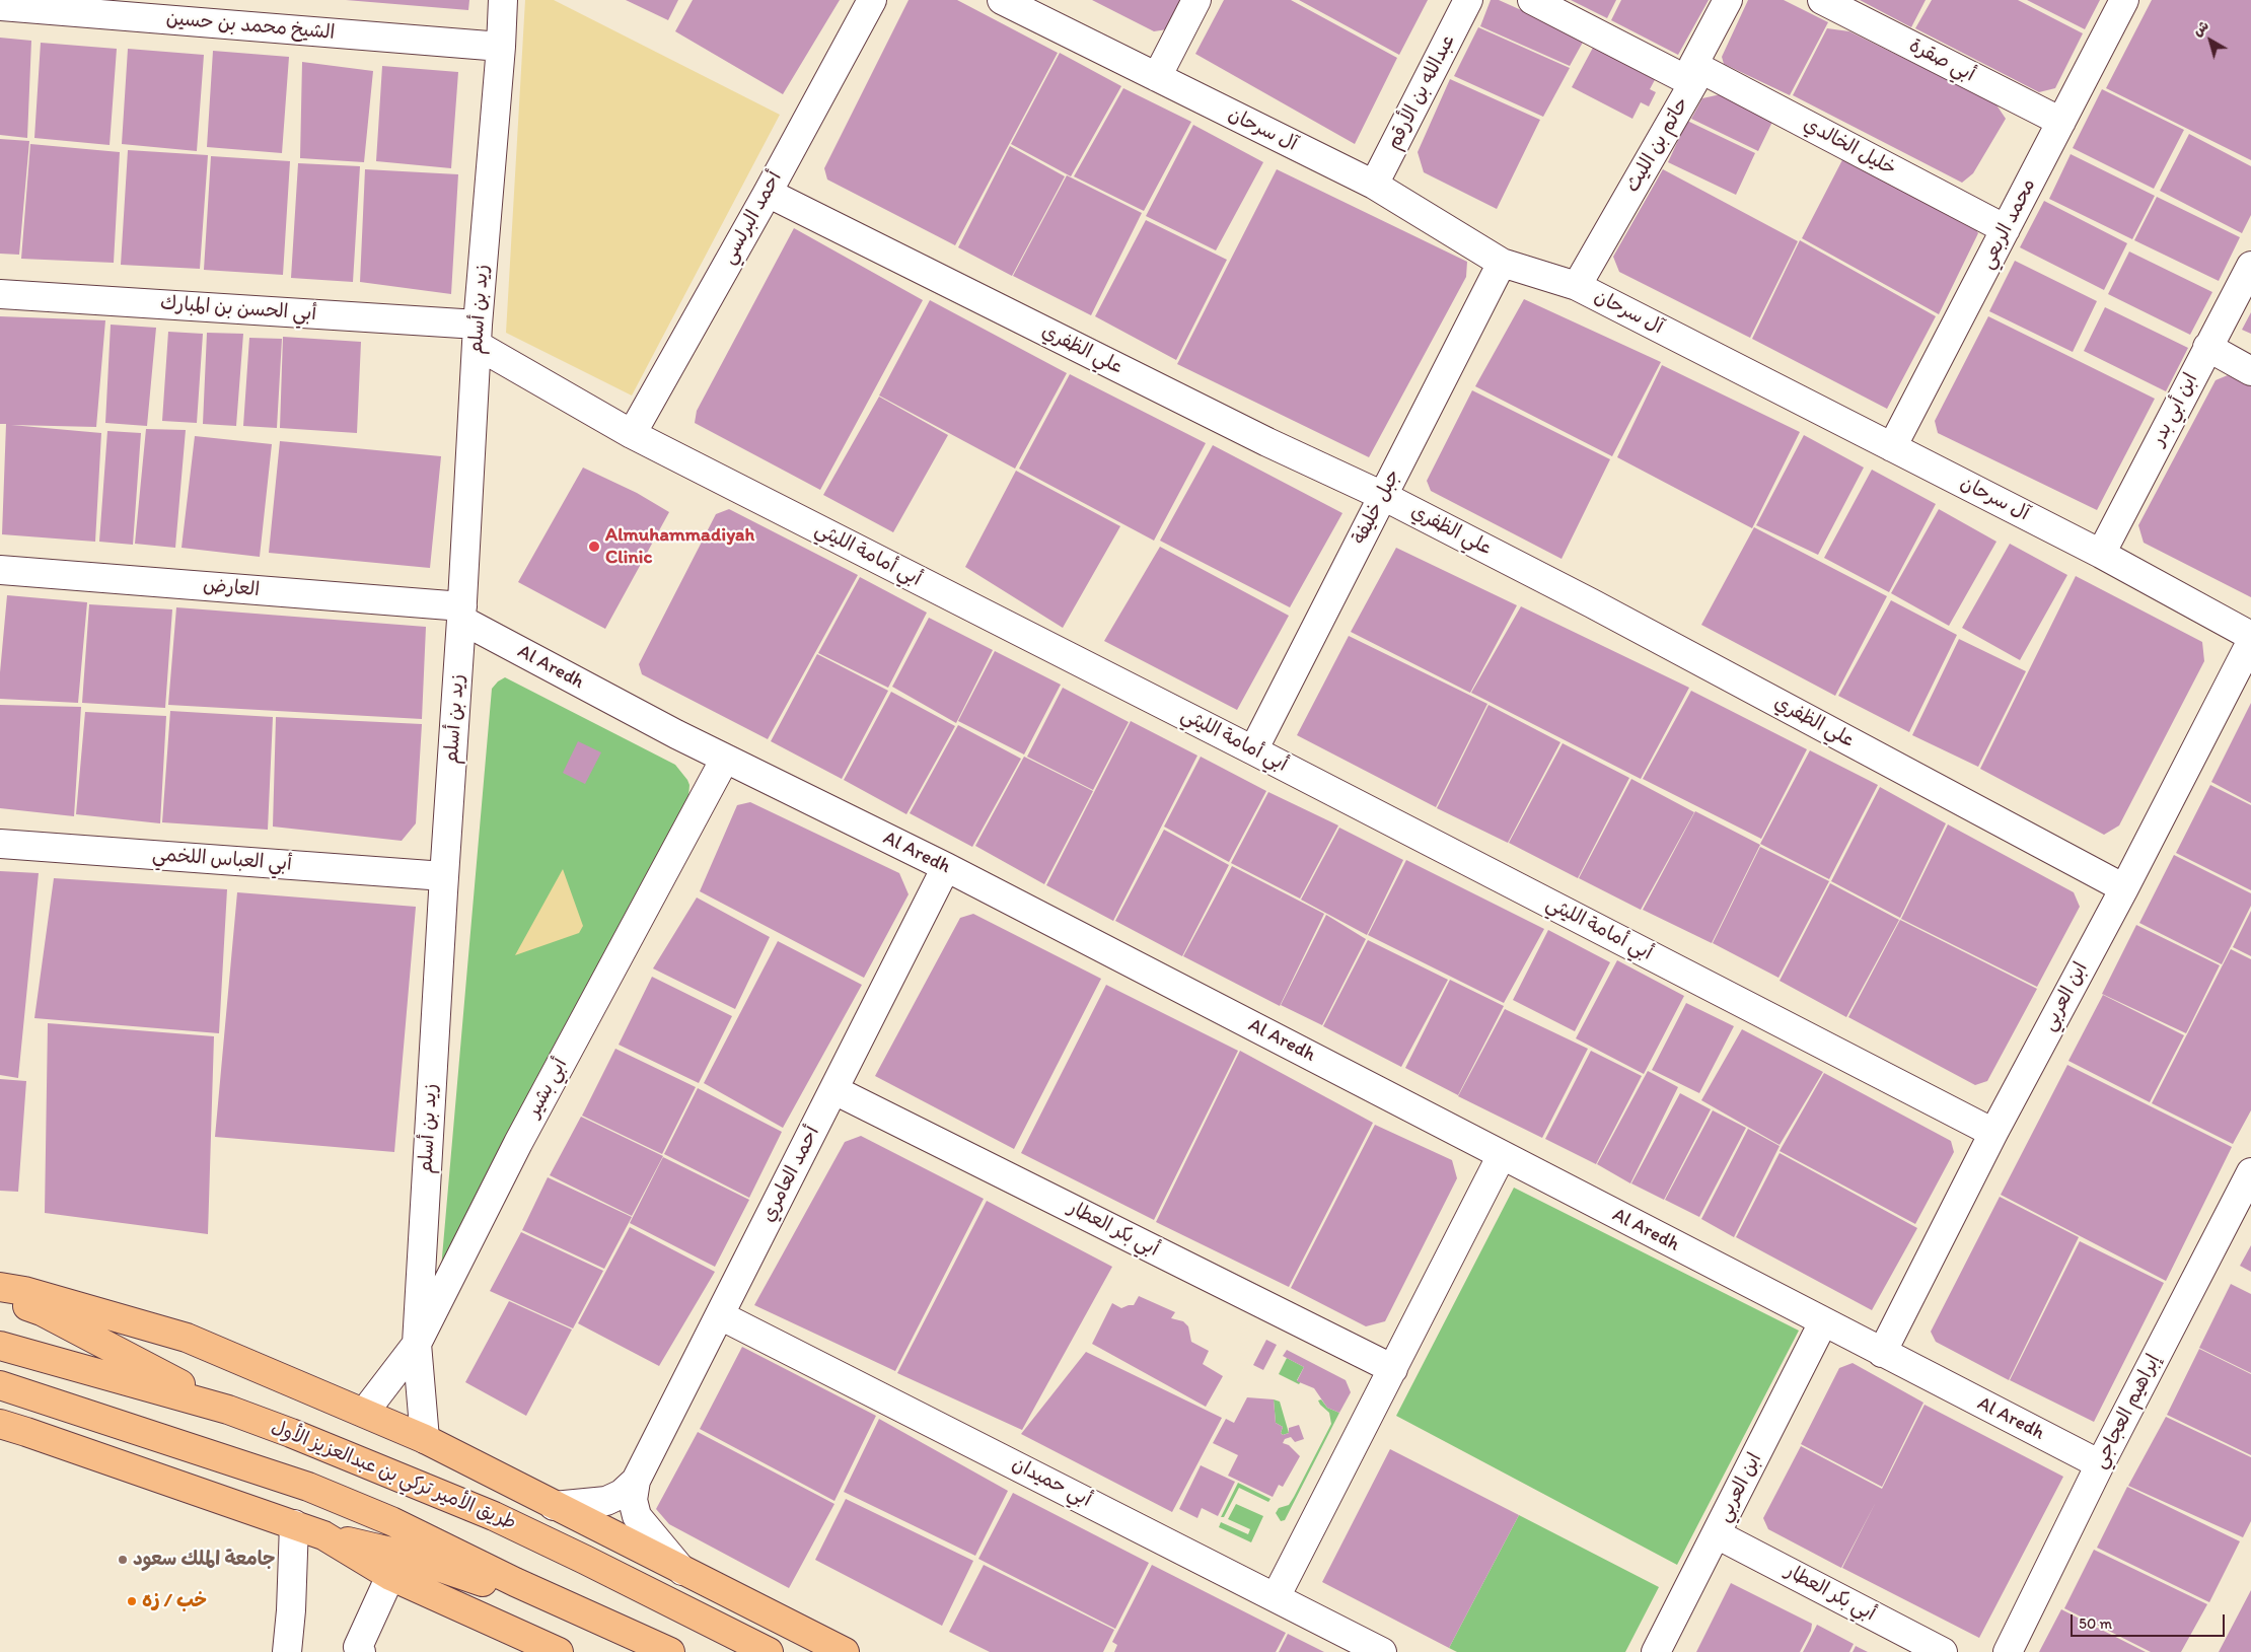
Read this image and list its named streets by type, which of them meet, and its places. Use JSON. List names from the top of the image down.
{
  "streets": {
    "main road": ["طريق الأمير تركي بن عبدالعزيز الأول"],
    "street": [
      "الشيخ محمد بن حسين",
      "أبي صقرة",
      "عبدالله بن الأرقم",
      "آل سرحان",
      "حاتم بن الليث",
      "خليل الخالدي",
      "أحمد البرلسي",
      "محمد الربعي",
      "أبي الحسن بن المبارك",
      "زيد بن أسلم",
      "علي الظفري",
      "ابن أبي بدر",
      "جبل خليفة",
      "أبي أمامة الليثي",
      "العارض",
      "Al Aredh",
      "أبي العباس اللخمي",
      "ابن العربي",
      "أبي بشير",
      "أحمد العامري",
      "أبي بكر العطار",
      "إبراهيم العجاجي",
      "أبي حميدان"
    ]
  },
  "crossings": [
    ["الشيخ محمد بن حسين", "زيد بن أسلم"],
    ["أبي صقرة", "محمد الربعي"],
    ["عبدالله بن الأرقم", "آل سرحان"],
    ["آل سرحان", "حاتم بن الليث"],
    ["آل سرحان", "محمد الربعي"],
    ["آل سرحان", "ابن أبي بدر"],
    ["آل سرحان", "جبل خليفة"],
    ["حاتم بن الليث", "خليل الخالدي"],
    ["خليل الخالدي", "محمد الربعي"],
    ["أحمد البرلسي", "علي الظفري"],
    ["أحمد البرلسي", "أبي أمامة الليثي"],
    ["أبي الحسن بن المبارك", "زيد بن أسلم"],
    ["أبي الحسن بن المبارك", "أبي أمامة الليثي"],
    ["زيد بن أسلم", "أبي أمامة الليثي"],
    ["زيد بن أسلم", "العارض"],
    ["زيد بن أسلم", "Al Aredh"],
    ["زيد بن أسلم", "أبي العباس اللخمي"],
    ["زيد بن أسلم", "أبي بشير"],
    ["علي الظفري", "جبل خليفة"],
    ["علي الظفري", "ابن العربي"],
    ["جبل خليفة", "أبي أمامة الليثي"],
    ["أبي أمامة الليثي", "ابن العربي"],
    ["العارض", "Al Aredh"],
    ["Al Aredh", "ابن العربي"],
    ["Al Aredh", "أبي بشير"],
    ["Al Aredh", "أحمد العامري"],
    ["Al Aredh", "إبراهيم العجاجي"],
    ["ابن العربي", "أبي بكر العطار"],
    ["أحمد العامري", "أبي بكر العطار"],
    ["أحمد العامري", "أبي حميدان"]
  ],
  "places": ["Almuhammadiyah Clinic", "جامعة الملك سعود", "خب / زه"],
  "scale_bar": "50 m",
  "north": "top left"
}
